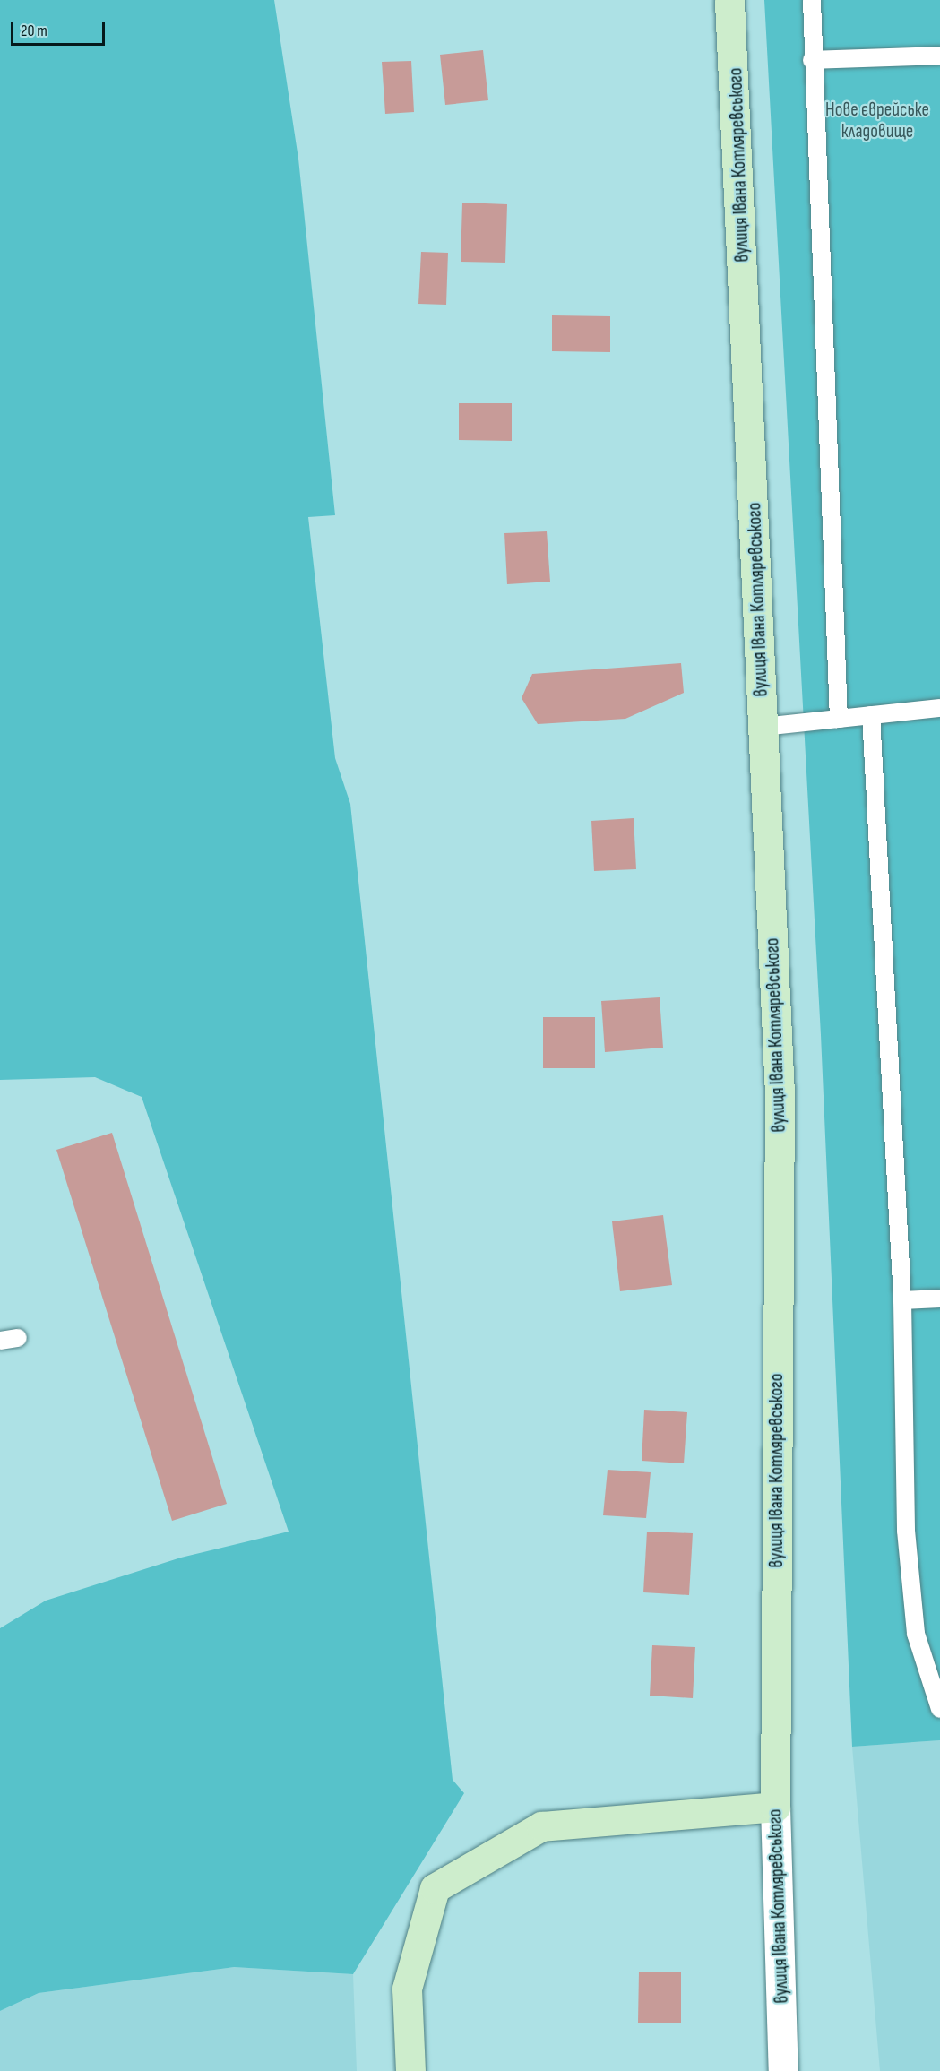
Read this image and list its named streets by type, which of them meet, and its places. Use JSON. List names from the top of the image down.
{
  "streets": {
    "street": ["вулиця Івана Котляревського"]
  },
  "parks": ["Нове єврейське кладовище"],
  "scale_bar": "20 m"
}
